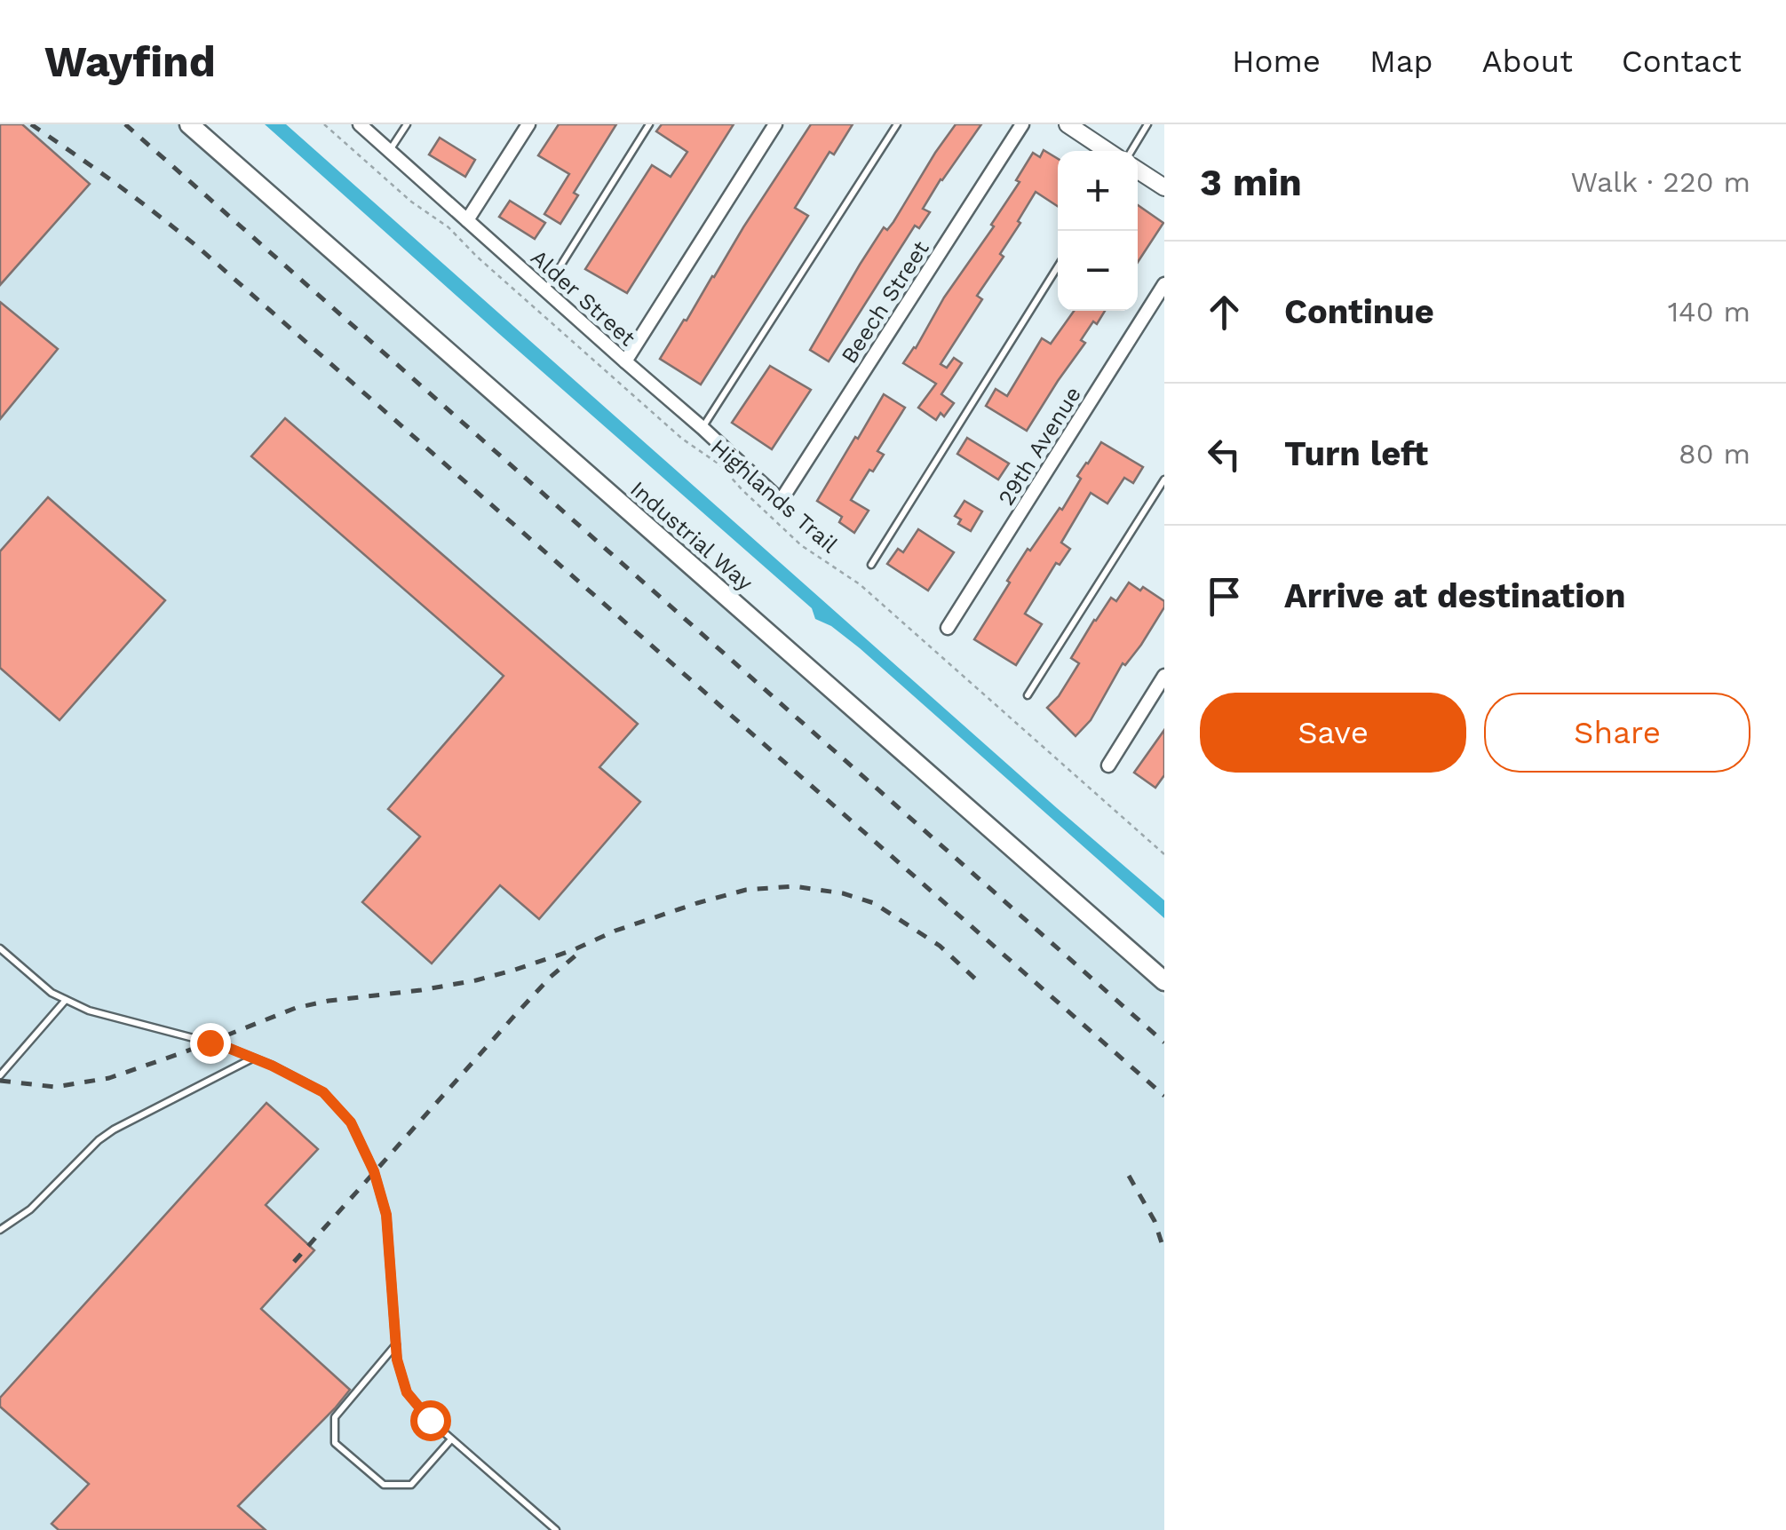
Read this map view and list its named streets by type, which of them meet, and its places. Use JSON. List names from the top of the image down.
{
  "streets": {
    "main road": ["Industrial Way"],
    "street": ["Alder Street", "Beech Street", "29th Avenue"],
    "path": ["Highlands Trail"]
  },
  "crossings": [
    ["Alder Street", "Beech Street"]
  ],
  "page": {
    "header": "Wayfind",
    "nav": [
      "Home",
      "Map",
      "About",
      "Contact"
    ],
    "heading": ["3 min", "Walk · 220 m"],
    "map_buttons": ["+", "−"],
    "list": [
      ["Continue", "140 m"],
      ["Turn left", "80 m"],
      "Arrive at destination"
    ],
    "buttons": ["Save", "Share"]
  }
}
